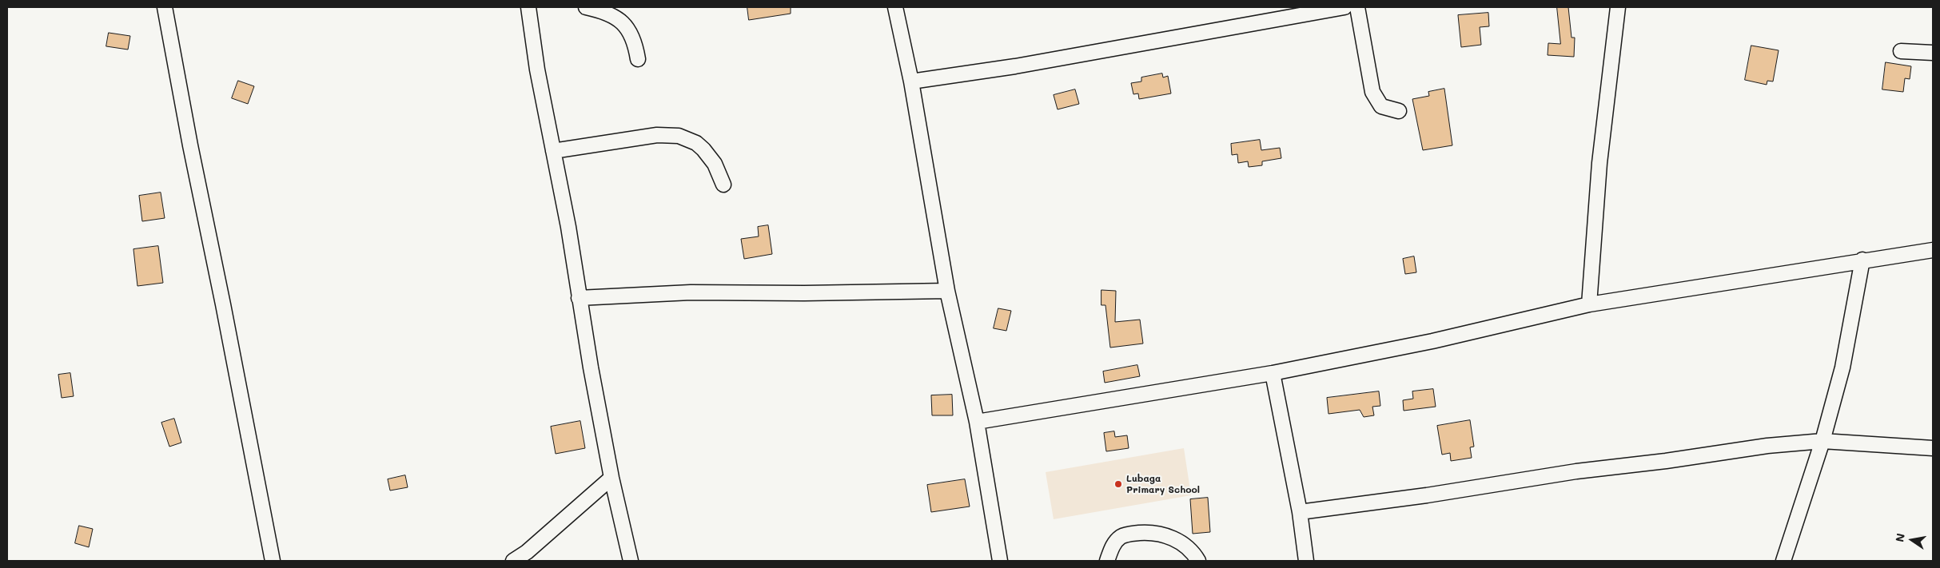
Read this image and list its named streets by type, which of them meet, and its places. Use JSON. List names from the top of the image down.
{
  "places": ["Lubaga Primary School"],
  "north": "left"
}
